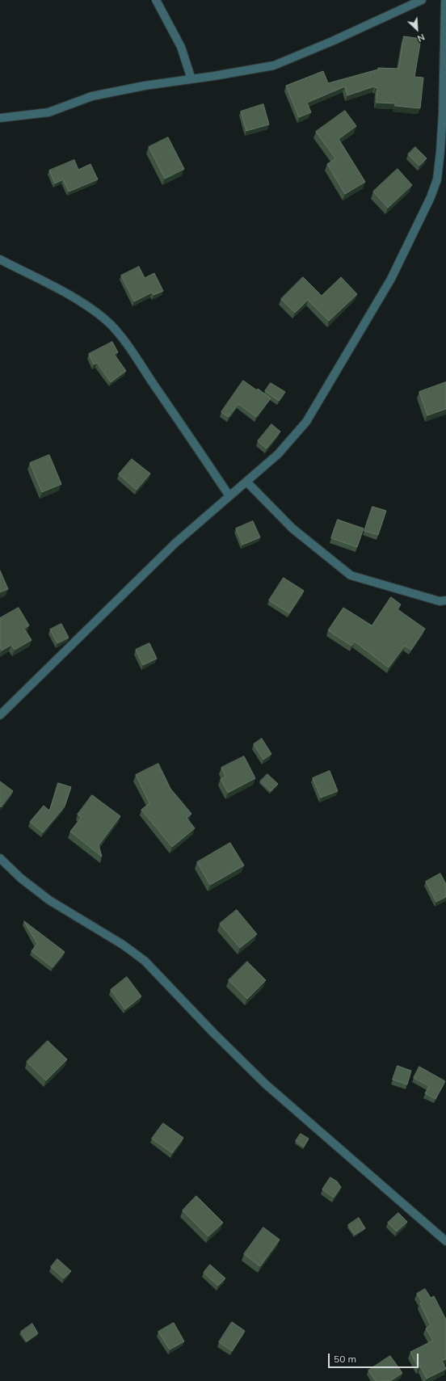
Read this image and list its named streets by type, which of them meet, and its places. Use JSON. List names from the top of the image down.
{
  "scale_bar": "50 m",
  "north": "bottom right"
}
